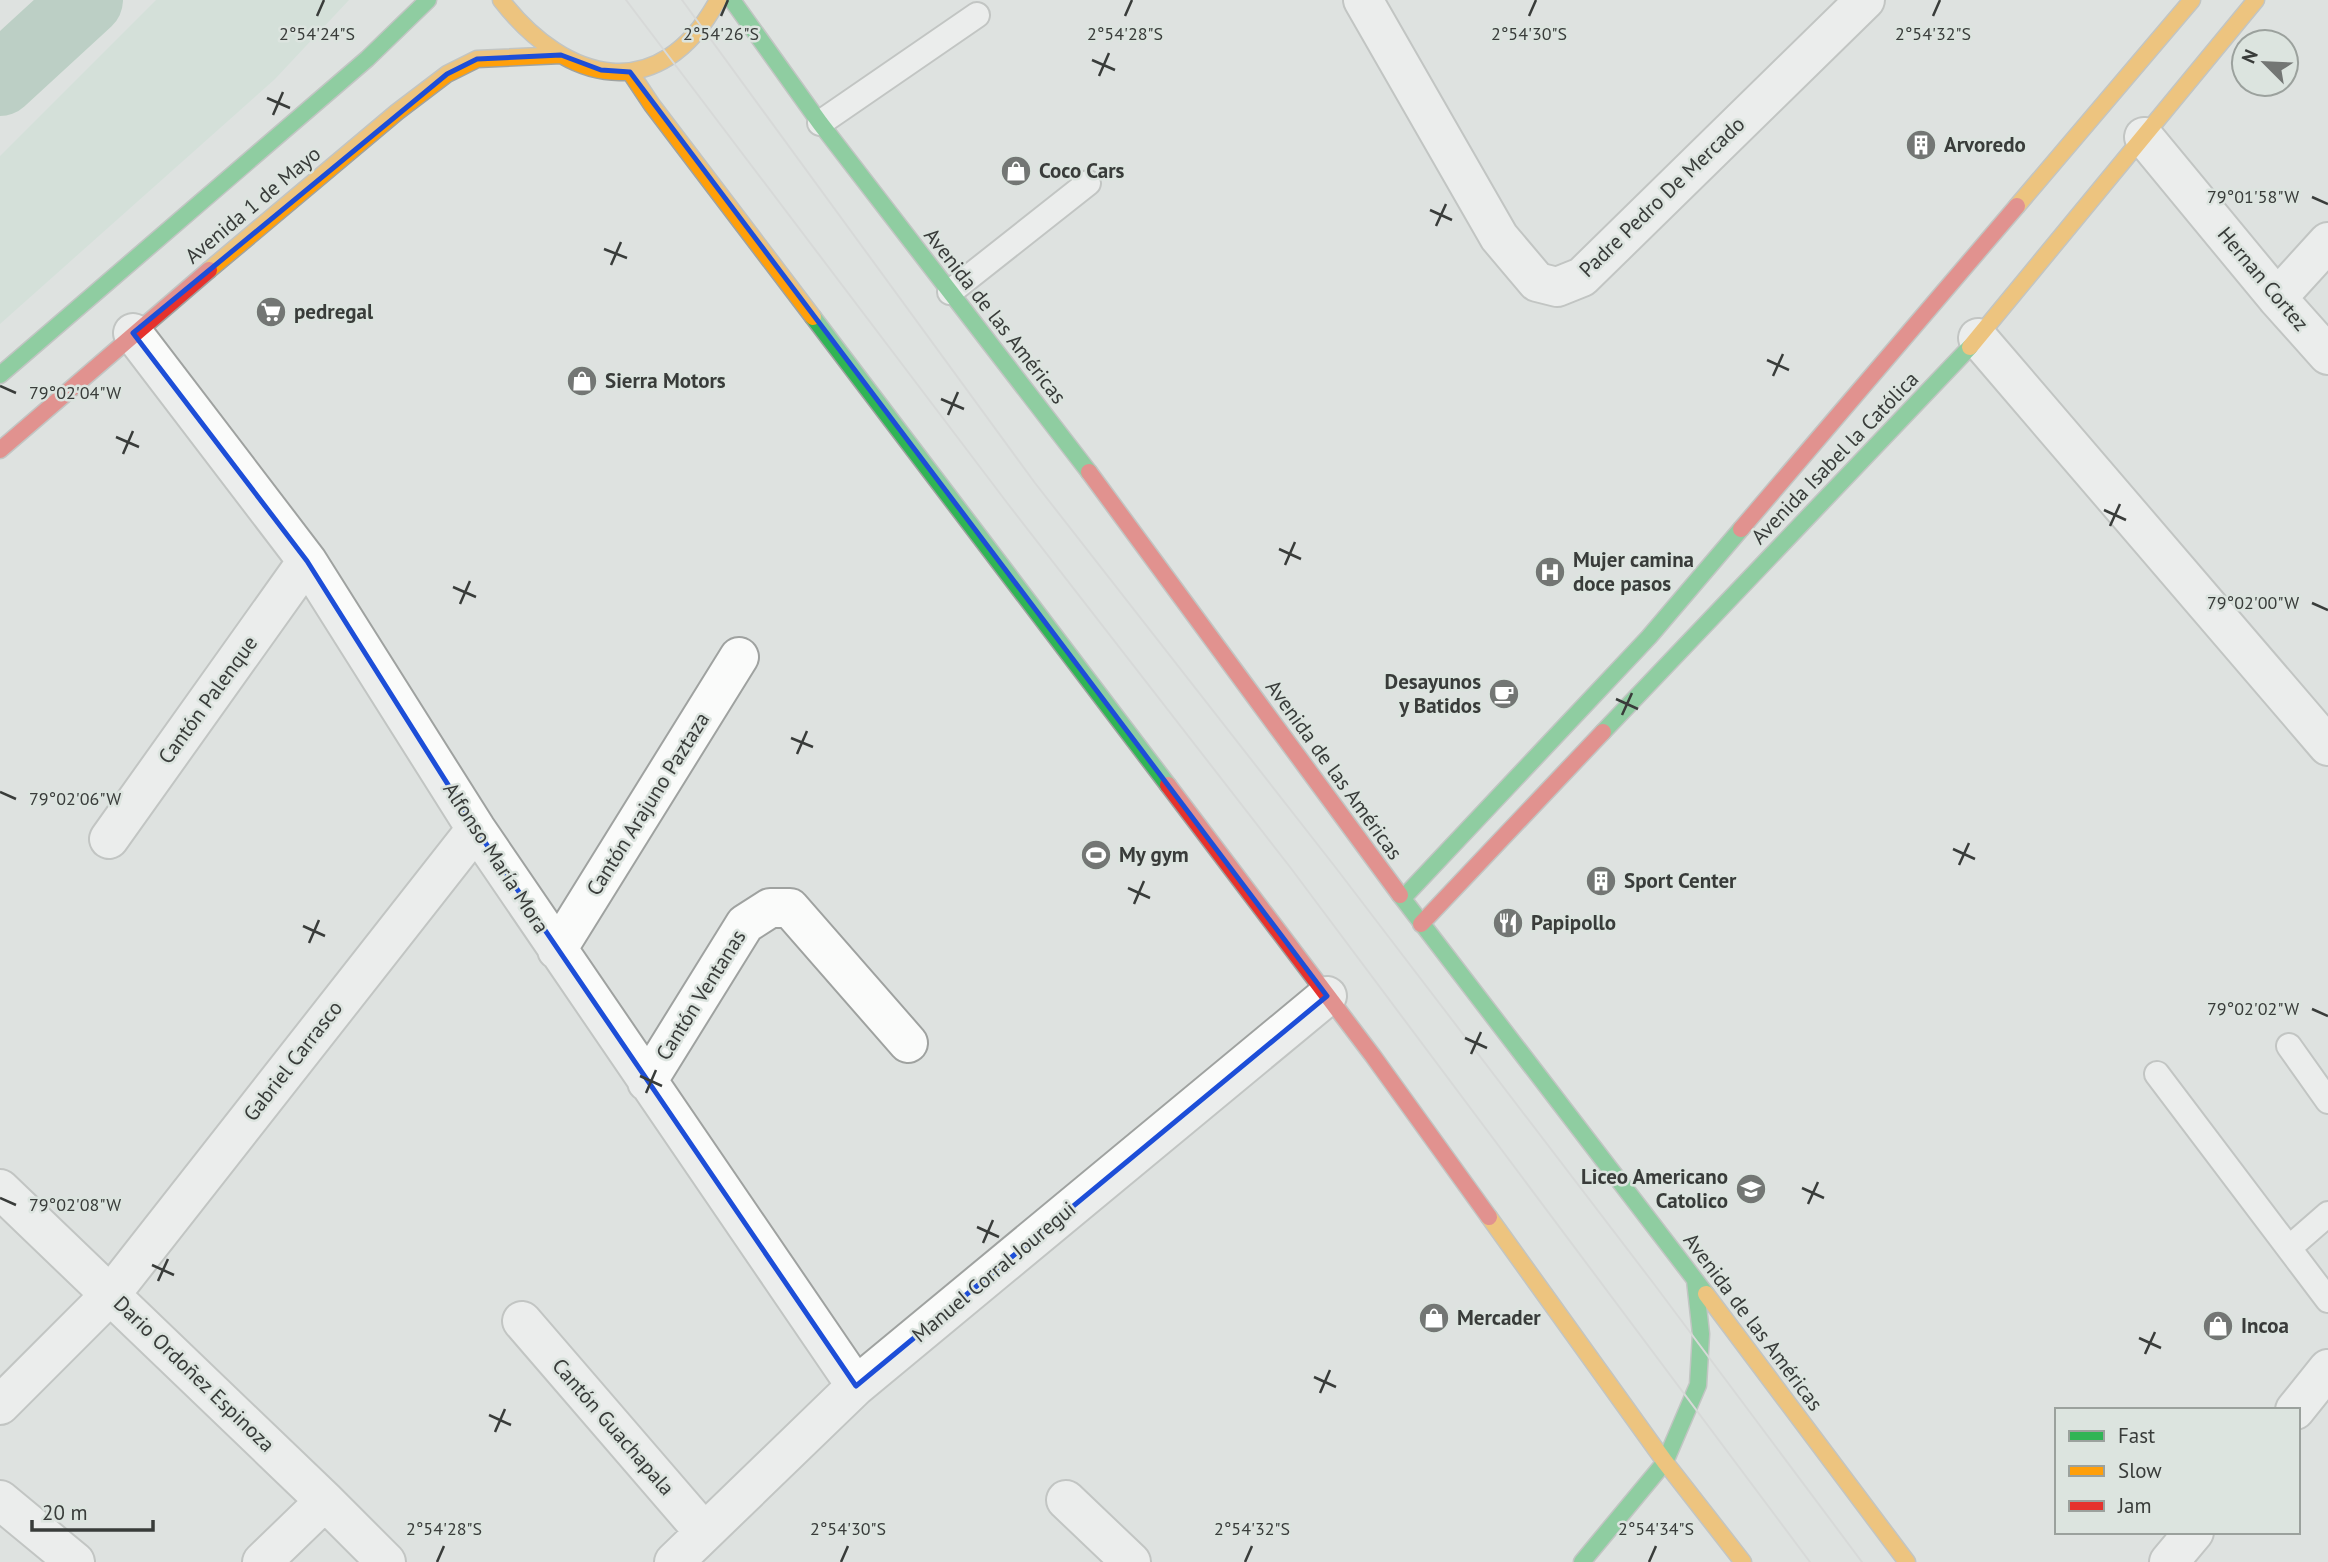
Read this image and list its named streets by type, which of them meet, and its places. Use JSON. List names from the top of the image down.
{
  "streets": {
    "main road": ["Avenida 1 de Mayo", "Avenida de las Américas", "Avenida Isabel la Católica"],
    "street": [
      "Padre Pedro De Mercado",
      "Hernan Cortez",
      "Cantón Palenque",
      "Cantón Arajuno Paztaza",
      "Alfonso María Mora",
      "Cantón Ventanas",
      "Gabriel Carrasco",
      "Manuel Corral Jouregui",
      "Dario Ordoñez Espinoza",
      "Cantón Guachapala"
    ]
  },
  "crossings": [
    ["Avenida 1 de Mayo", "Alfonso María Mora"],
    ["Hernan Cortez", "Avenida Isabel la Católica"],
    ["Avenida de las Américas", "Avenida Isabel la Católica"],
    ["Cantón Palenque", "Alfonso María Mora"],
    ["Cantón Arajuno Paztaza", "Alfonso María Mora"],
    ["Alfonso María Mora", "Cantón Ventanas"],
    ["Alfonso María Mora", "Gabriel Carrasco"],
    ["Alfonso María Mora", "Manuel Corral Jouregui"],
    ["Gabriel Carrasco", "Dario Ordoñez Espinoza"],
    ["Manuel Corral Jouregui", "Cantón Guachapala"]
  ],
  "places": {
    "building": ["Arvoredo", "Sport Center"],
    "shop": [
      "Coco Cars",
      "Sierra Motors",
      "Mercader",
      "Incoa"
    ],
    "supermarket": ["pedregal"],
    "hospital": ["Mujer camina doce pasos"],
    "cafe": ["Desayunos y Batidos"],
    "sports": ["My gym"],
    "restaurant": ["Papipollo"],
    "school or university": ["Liceo Americano Catolico"]
  },
  "legend": ["Fast", "Slow", "Jam"],
  "scale_bar": "20 m",
  "north": "top left",
  "coordinates": [
    "2°54'24\"S",
    "2°54'26\"S",
    "2°54'28\"S",
    "2°54'30\"S",
    "2°54'32\"S",
    "79°01'58\"W",
    "79°02'04\"W",
    "79°02'00\"W",
    "79°02'06\"W",
    "79°02'02\"W",
    "79°02'08\"W",
    "2°54'34\"S"
  ]
}
